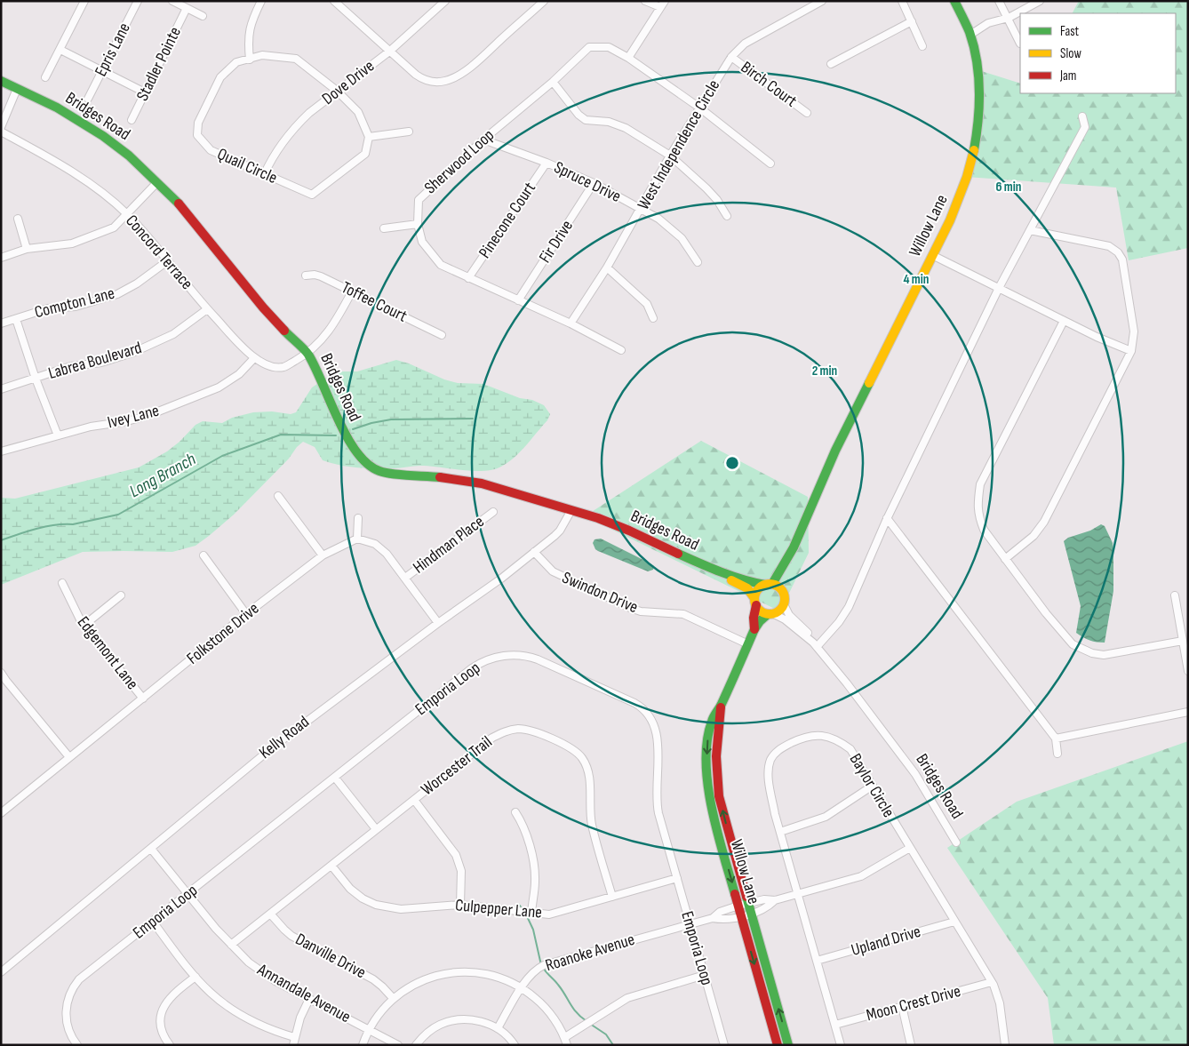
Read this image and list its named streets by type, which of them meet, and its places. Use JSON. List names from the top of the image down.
{
  "streets": {
    "street": [
      "Epris Lane",
      "Stadler Pointe",
      "Dove Drive",
      "Birch Court",
      "Bridges Road",
      "West Independence Circle",
      "Sherwood Loop",
      "Quail Circle",
      "Spruce Drive",
      "Pinecone Court",
      "Willow Lane",
      "Fir Drive",
      "Concord Terrace",
      "Toffee Court",
      "Compton Lane",
      "Labrea Boulevard",
      "Ivey Lane",
      "Hindman Place",
      "Swindon Drive",
      "Folkstone Drive",
      "Edgemont Lane",
      "Emporia Loop",
      "Kelly Road",
      "Worcester Trail",
      "Baylor Circle",
      "Culpepper Lane",
      "Upland Drive",
      "Roanoke Avenue",
      "Danville Drive",
      "Annandale Avenue",
      "Moon Crest Drive"
    ]
  },
  "crossings": [
    ["Dove Drive", "Quail Circle"],
    ["Birch Court", "West Independence Circle"],
    ["Bridges Road", "Willow Lane"],
    ["Bridges Road", "Concord Terrace"],
    ["Bridges Road", "Kelly Road"],
    ["West Independence Circle", "Sherwood Loop"],
    ["West Independence Circle", "Spruce Drive"],
    ["Sherwood Loop", "Spruce Drive"],
    ["Sherwood Loop", "Pinecone Court"],
    ["Sherwood Loop", "Fir Drive"],
    ["Spruce Drive", "Pinecone Court"],
    ["Spruce Drive", "Fir Drive"],
    ["Willow Lane", "Swindon Drive"],
    ["Willow Lane", "Roanoke Avenue"],
    ["Concord Terrace", "Toffee Court"],
    ["Concord Terrace", "Compton Lane"],
    ["Concord Terrace", "Labrea Boulevard"],
    ["Concord Terrace", "Ivey Lane"],
    ["Swindon Drive", "Kelly Road"],
    ["Folkstone Drive", "Edgemont Lane"],
    ["Emporia Loop", "Culpepper Lane"],
    ["Emporia Loop", "Roanoke Avenue"],
    ["Emporia Loop", "Annandale Avenue"],
    ["Kelly Road", "Annandale Avenue"],
    ["Worcester Trail", "Culpepper Lane"],
    ["Worcester Trail", "Danville Drive"],
    ["Worcester Trail", "Annandale Avenue"],
    ["Baylor Circle", "Upland Drive"],
    ["Baylor Circle", "Moon Crest Drive"]
  ],
  "water": ["Long Branch"],
  "legend": ["Fast", "Slow", "Jam"],
  "rings": ["6 min", "4 min", "2 min"]
}
